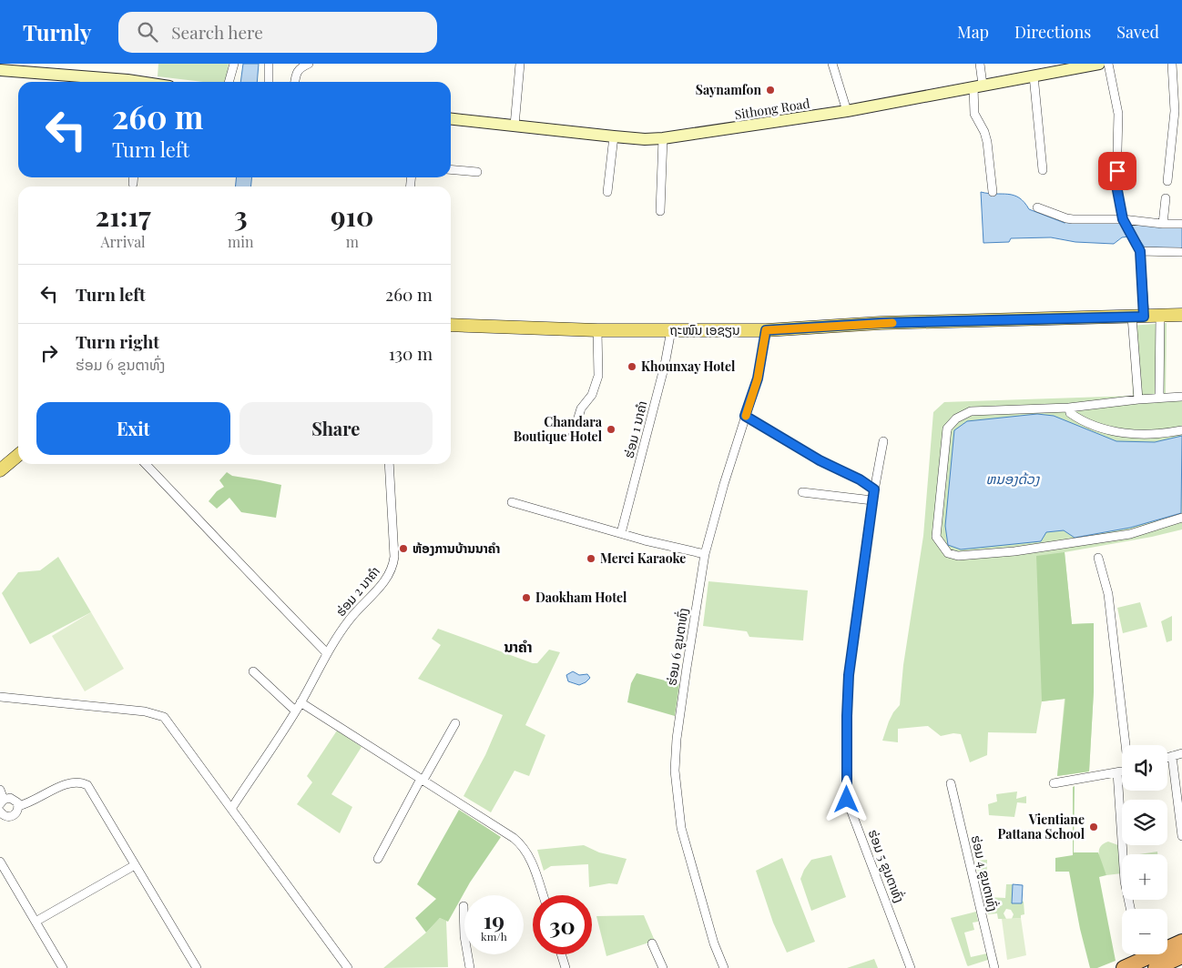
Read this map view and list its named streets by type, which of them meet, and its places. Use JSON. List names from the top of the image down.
{
  "streets": {
    "main road": ["Sithong Road", "ຖະໜົນ ເອຊຽນ"],
    "street": [
      "ຮ່ອມ 1 ນາຄຳ",
      "ຮ່ອມ 2 ນາຄຳ",
      "ຮ່ອມ 6 ຂູນຕາທົ່ງ",
      "ຮ່ອມ 5 ຂູນຕາທົ່ງ",
      "ຮ່ອມ 4 ຂູນຕາທົ່ງ"
    ]
  },
  "crossings": [
    ["ຖະໜົນ ເອຊຽນ", "ຮ່ອມ 1 ນາຄຳ"],
    ["ຖະໜົນ ເອຊຽນ", "ຮ່ອມ 6 ຂູນຕາທົ່ງ"]
  ],
  "districts": ["ນາຄຳ"],
  "water": ["ຫນອງດ້ວງ"],
  "places": [
    "Saynamfon",
    "Khounxay Hotel",
    "Chandara Boutique Hotel",
    "ຫ້ອງການບ້ານນາຄໍາ",
    "Merci Karaoke",
    "Daokham Hotel",
    "Vientiane Pattana School"
  ],
  "page": {
    "header": "Turnly",
    "search": "Search here",
    "nav": ["Map", "Directions", "Saved"],
    "turn": ["260 m", "Turn left"],
    "eta": [
      "21:17",
      "Arrival",
      "3",
      "min",
      "910",
      "m"
    ],
    "list": [
      {
        "name": "Turn left",
        "value": "260 m"
      },
      {
        "name": "Turn right",
        "note": "ຮ່ອມ 6 ຂູນຕາທົ່ງ",
        "value": "130 m"
      }
    ],
    "buttons": ["Exit", "Share"],
    "map_buttons": ["+", "−"],
    "speed": "19 km/h",
    "limit": "30"
  }
}
